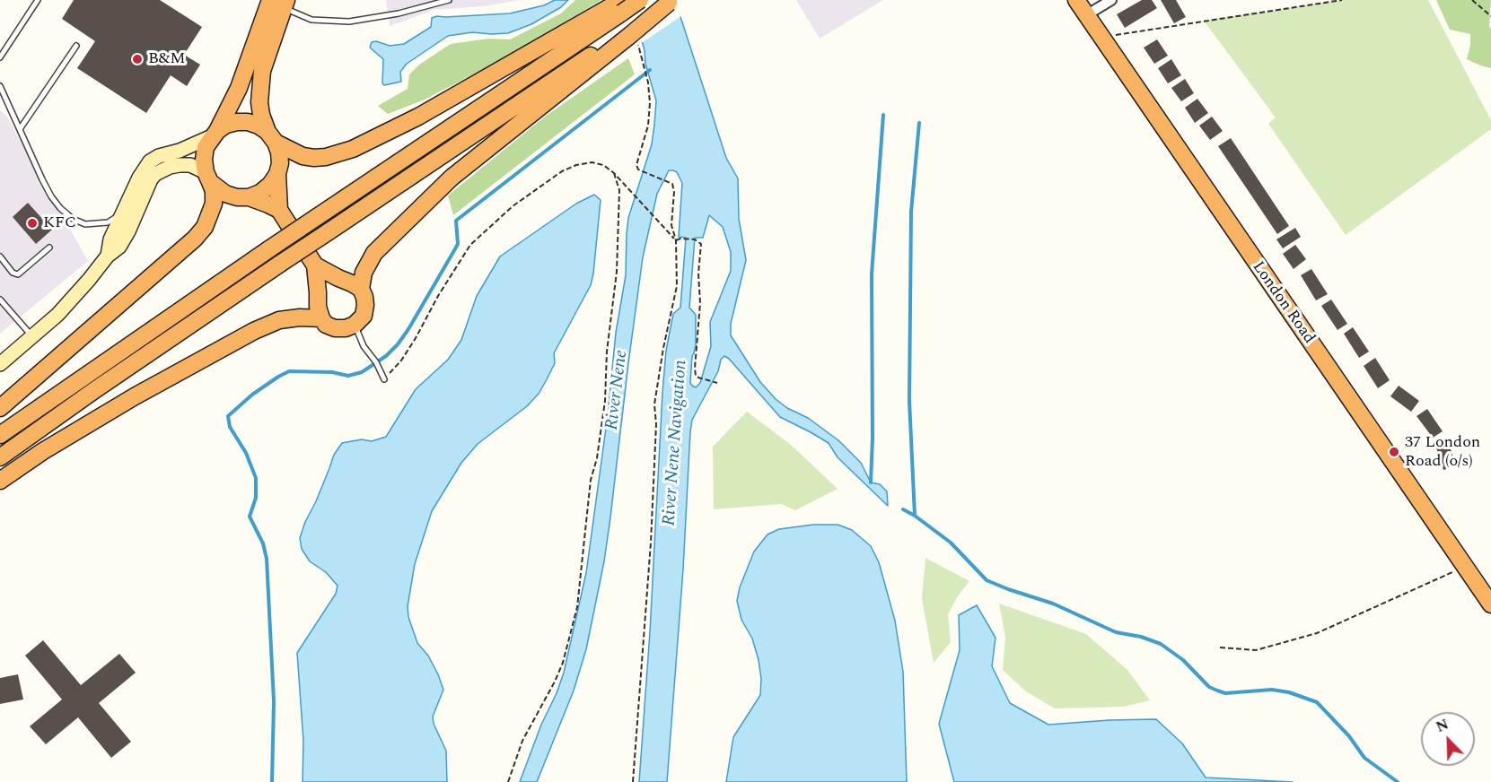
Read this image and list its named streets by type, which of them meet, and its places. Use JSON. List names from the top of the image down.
{
  "streets": {
    "highway": ["London Road"]
  },
  "water": ["River Nene", "River Nene Navigation"],
  "places": ["B&M", "KFC", "37 London Road (o/s)"],
  "north": "top left"
}
